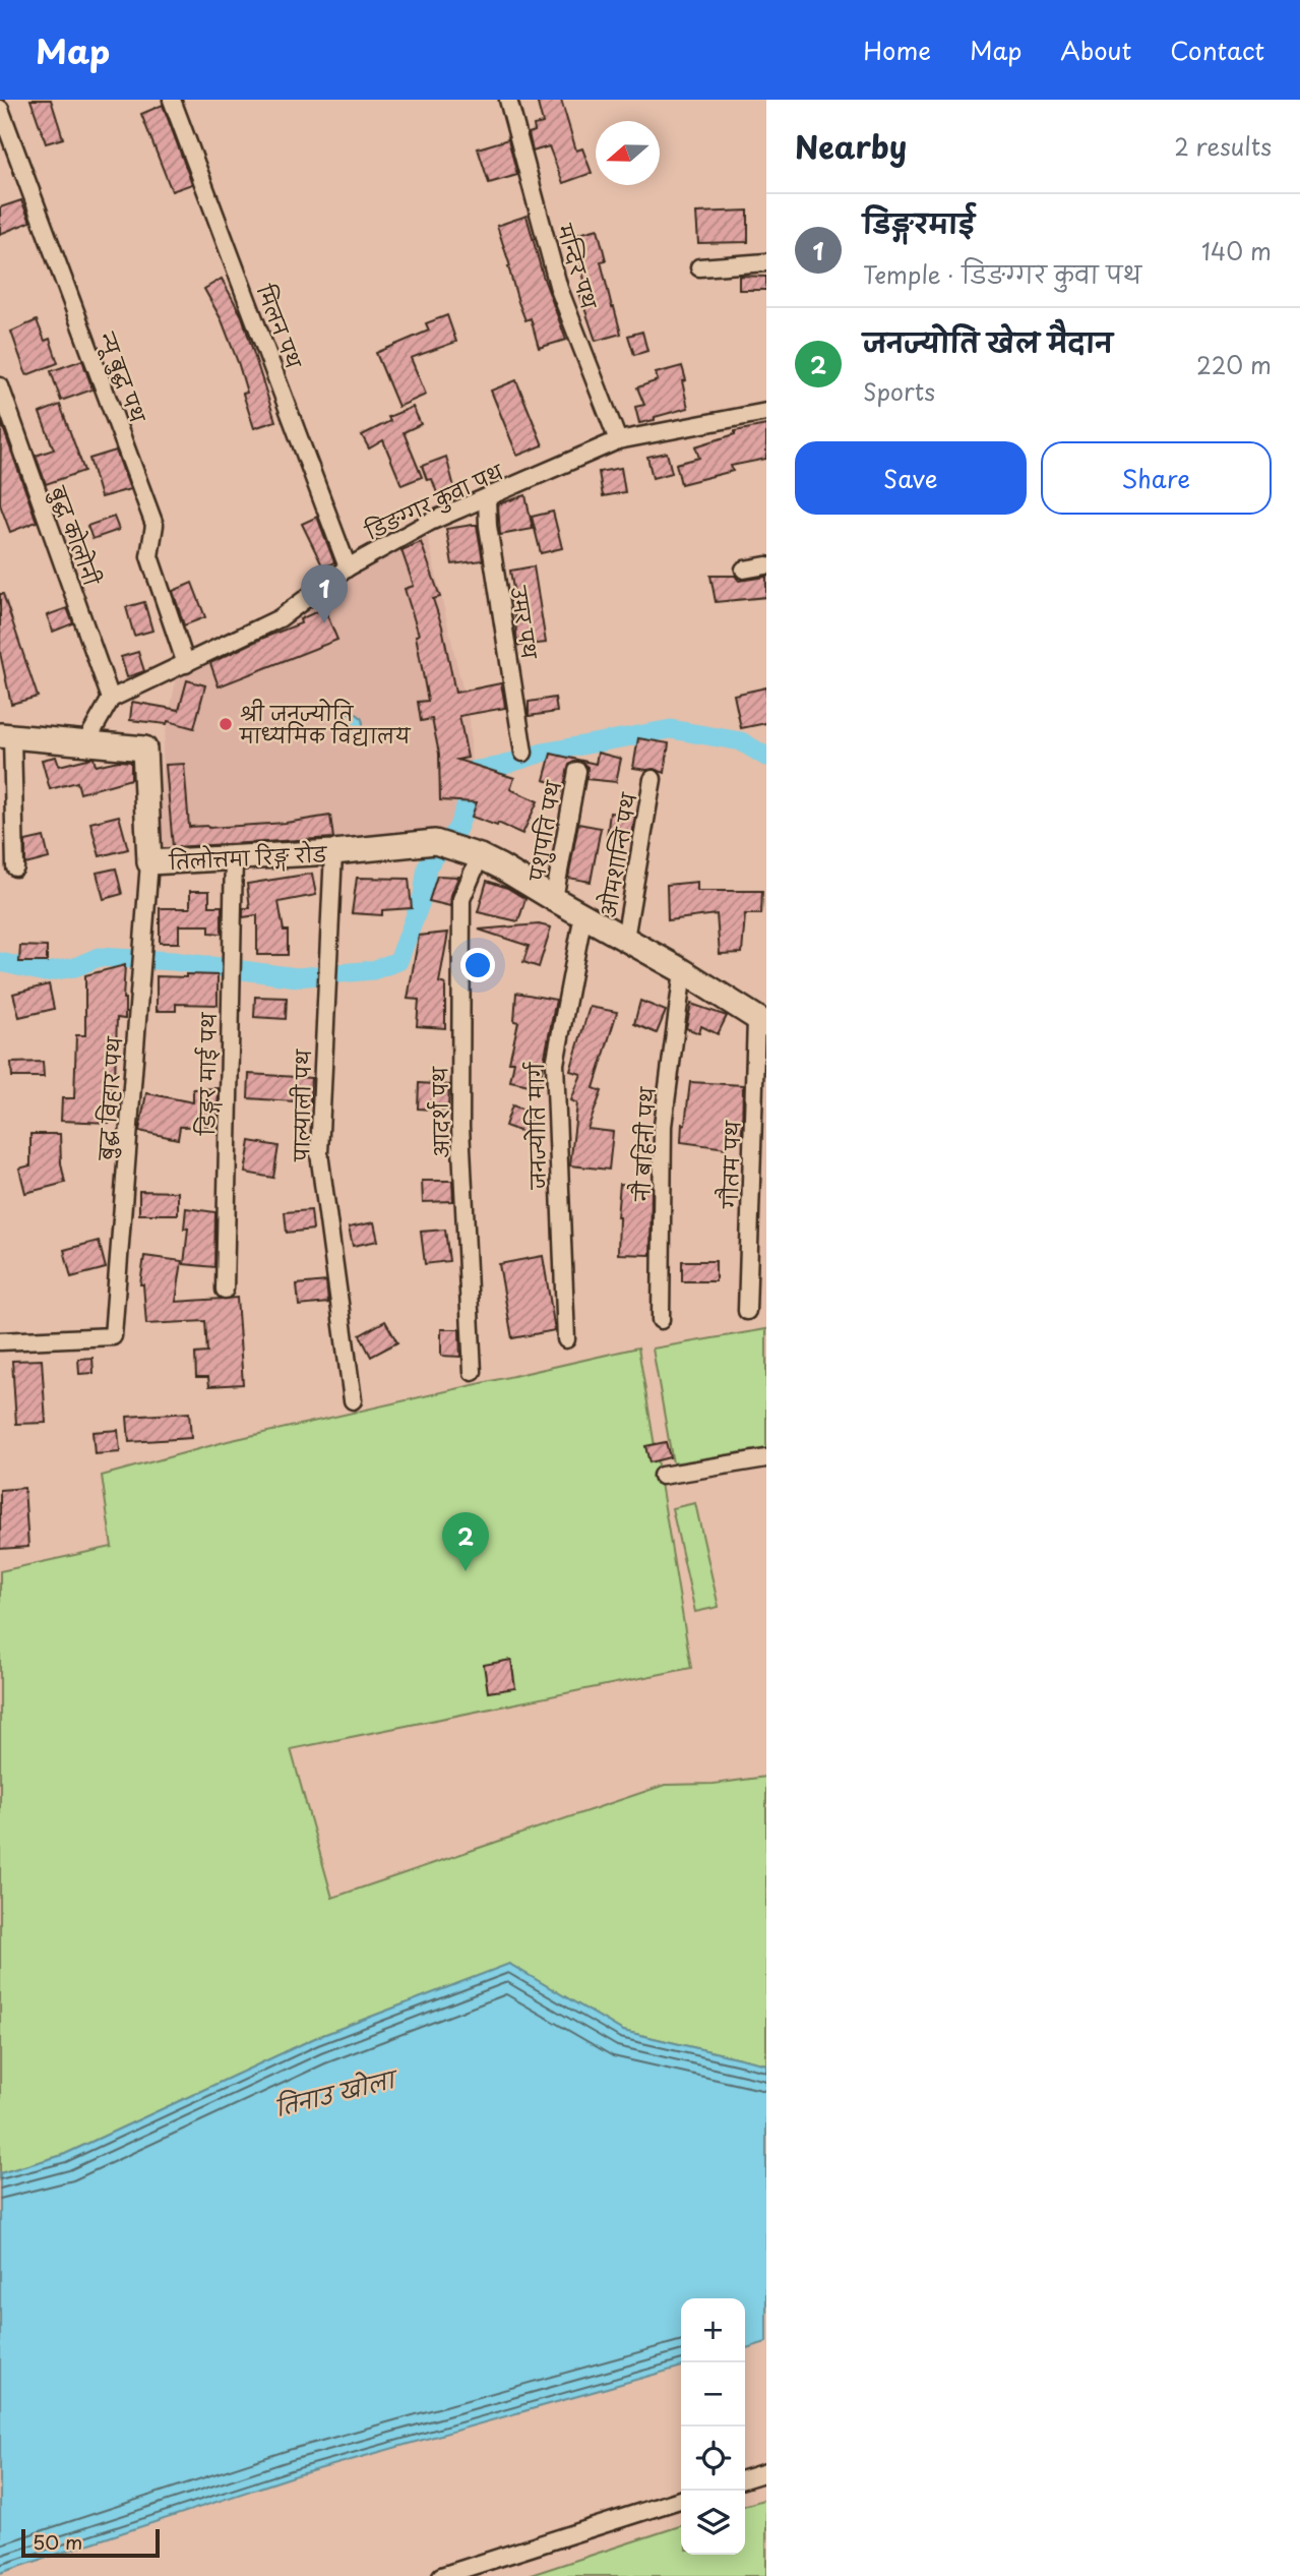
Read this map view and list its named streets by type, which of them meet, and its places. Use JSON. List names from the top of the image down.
{
  "streets": {
    "street": [
      "मन्दिर पथ",
      "मिलन पथ",
      "न्यू बुद्ध पथ",
      "डिङग्गर कुवा पथ",
      "बुद्ध कोलोनी",
      "उमर पथ",
      "पशुपति पथ",
      "ओमशान्ति पथ",
      "तिलोत्तमा रिङ्ग रोड",
      "डिङ्गर माई पथ",
      "बुद्ध विहार पथ",
      "पाल्पाली पथ",
      "आदर्श पथ",
      "जनज्योति मार्ग",
      "नौ बहिनी पथ",
      "गौतम पथ"
    ]
  },
  "crossings": [
    ["मन्दिर पथ", "डिङग्गर कुवा पथ"],
    ["मिलन पथ", "डिङग्गर कुवा पथ"],
    ["न्यू बुद्ध पथ", "डिङग्गर कुवा पथ"],
    ["डिङग्गर कुवा पथ", "बुद्ध कोलोनी"],
    ["डिङग्गर कुवा पथ", "उमर पथ"],
    ["पशुपति पथ", "तिलोत्तमा रिङ्ग रोड"],
    ["ओमशान्ति पथ", "तिलोत्तमा रिङ्ग रोड"],
    ["तिलोत्तमा रिङ्ग रोड", "डिङ्गर माई पथ"],
    ["तिलोत्तमा रिङ्ग रोड", "बुद्ध विहार पथ"],
    ["तिलोत्तमा रिङ्ग रोड", "पाल्पाली पथ"],
    ["तिलोत्तमा रिङ्ग रोड", "आदर्श पथ"],
    ["तिलोत्तमा रिङ्ग रोड", "जनज्योति मार्ग"],
    ["तिलोत्तमा रिङ्ग रोड", "नौ बहिनी पथ"],
    ["तिलोत्तमा रिङ्ग रोड", "गौतम पथ"]
  ],
  "water": ["तिनाउ खोला"],
  "places": ["श्री जनज्योति माध्यमिक विद्यालय"],
  "scale_bar": "50 m",
  "north": "left",
  "page": {
    "header": "Map",
    "nav": [
      "Home",
      "Map",
      "About",
      "Contact"
    ],
    "heading": ["Nearby", "2 results"],
    "list": [
      {
        "mark": "1",
        "name": "डिङ्गरमाई",
        "note": "Temple · डिङग्गर कुवा पथ",
        "value": "140 m"
      },
      {
        "mark": "2",
        "name": "जनज्योति खेल मैदान",
        "note": "Sports",
        "value": "220 m"
      }
    ],
    "buttons": ["Save", "Share"],
    "pins": ["1", "2"],
    "map_buttons": ["+", "−"],
    "scale": "50 m"
  }
}
